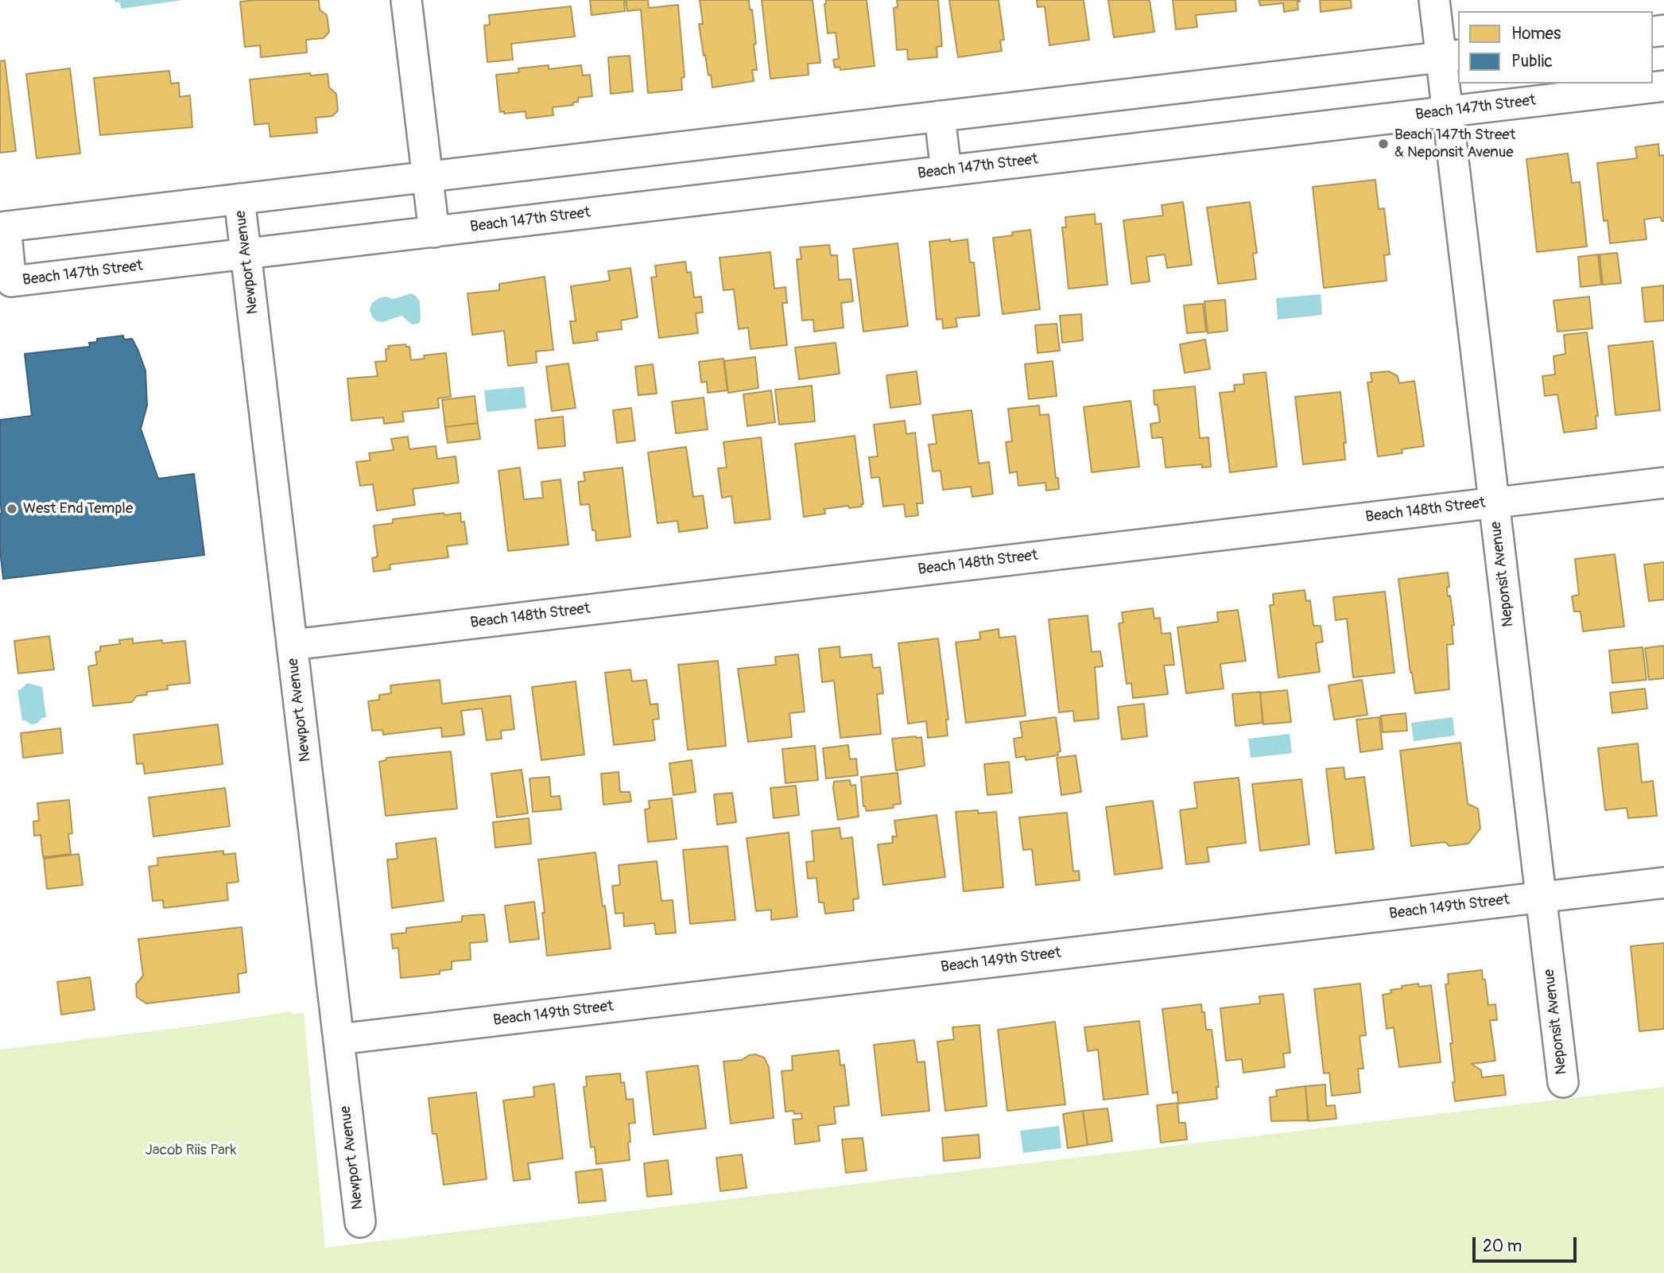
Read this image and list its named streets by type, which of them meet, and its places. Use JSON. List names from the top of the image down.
{
  "streets": {
    "street": [
      "Beach 147th Street",
      "Newport Avenue",
      "Beach 148th Street",
      "Neponsit Avenue",
      "Beach 149th Street"
    ]
  },
  "crossings": [
    ["Beach 147th Street", "Newport Avenue"],
    ["Beach 147th Street", "Neponsit Avenue"],
    ["Newport Avenue", "Beach 148th Street"],
    ["Newport Avenue", "Beach 149th Street"],
    ["Beach 148th Street", "Neponsit Avenue"],
    ["Neponsit Avenue", "Beach 149th Street"]
  ],
  "parks": ["Jacob Riis Park"],
  "places": ["Beach 147th Street & Neponsit Avenue", "West End Temple"],
  "legend": ["Homes", "Public"],
  "scale_bar": "20 m"
}
